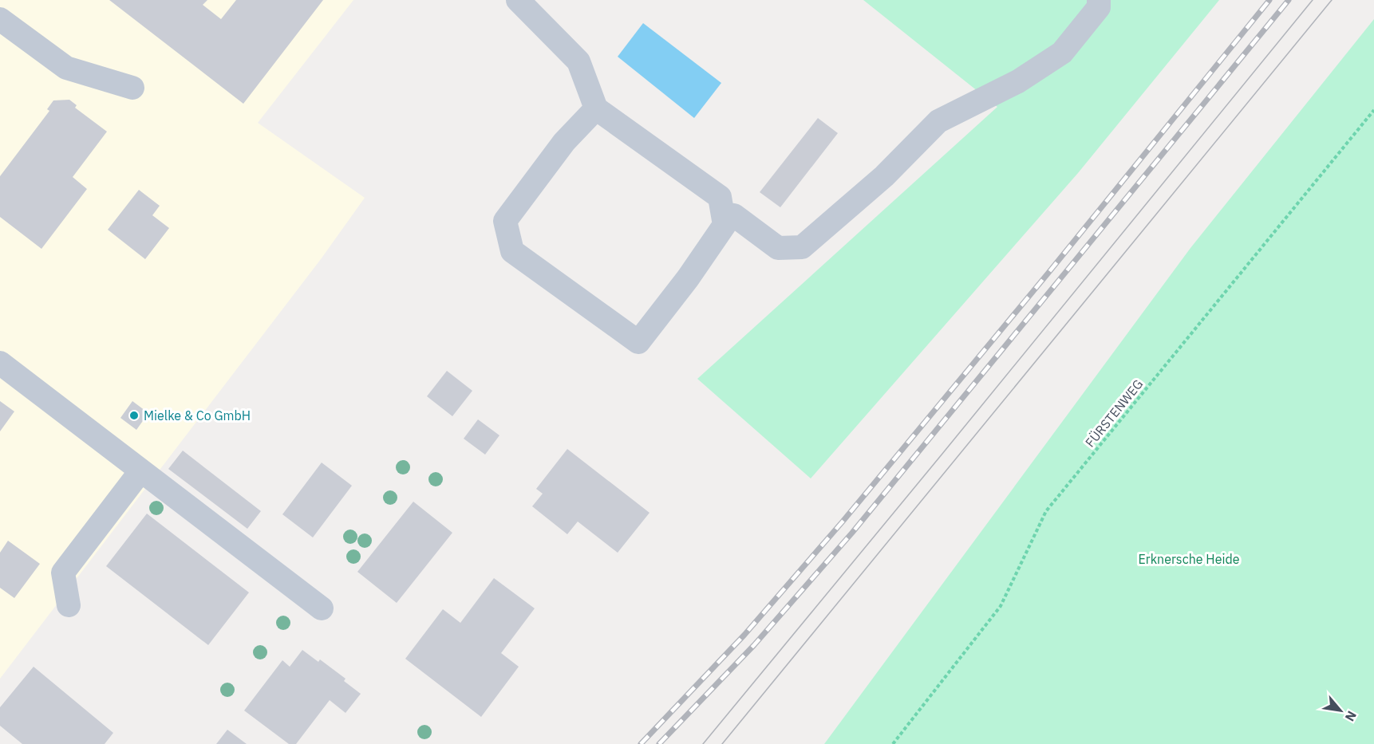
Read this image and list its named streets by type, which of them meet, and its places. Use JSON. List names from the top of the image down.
{
  "streets": {
    "path": ["FÜRSTENWEG"]
  },
  "parks": ["Erknersche Heide"],
  "places": ["Mielke & Co GmbH"],
  "north": "bottom right"
}
